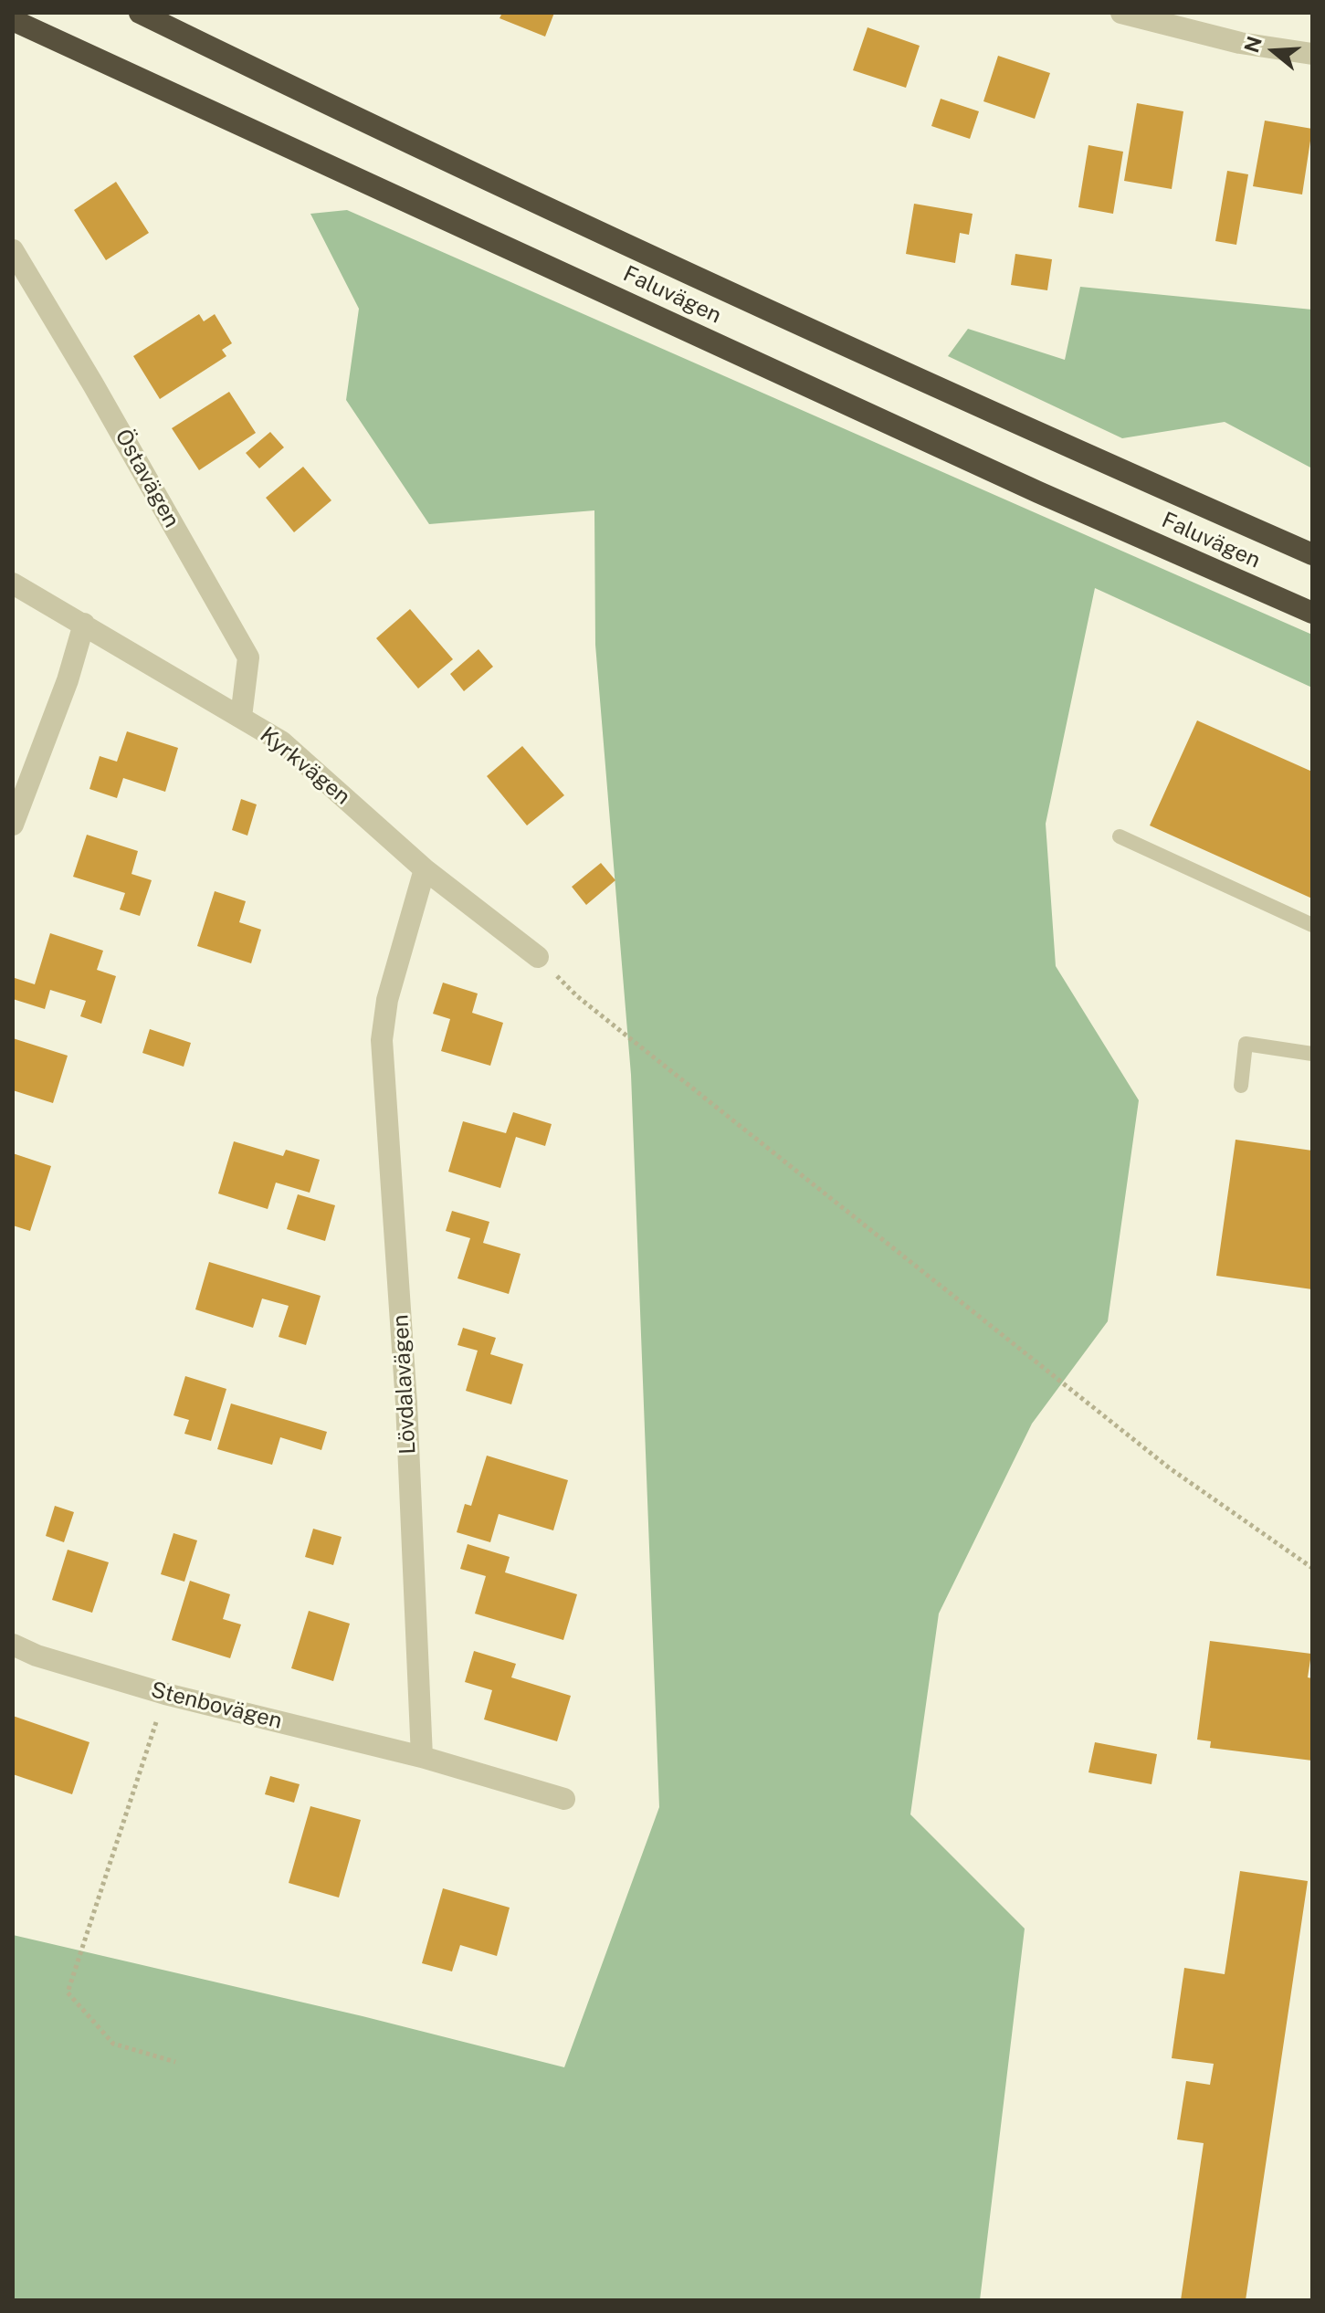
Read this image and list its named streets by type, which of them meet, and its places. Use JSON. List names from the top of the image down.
{
  "streets": {
    "highway": ["Faluvägen"],
    "street": [
      "Östavägen",
      "Kyrkvägen",
      "Lövdalavägen",
      "Stenbovägen"
    ]
  },
  "crossings": [
    ["Östavägen", "Kyrkvägen"],
    ["Kyrkvägen", "Lövdalavägen"],
    ["Lövdalavägen", "Stenbovägen"]
  ],
  "north": "left"
}
